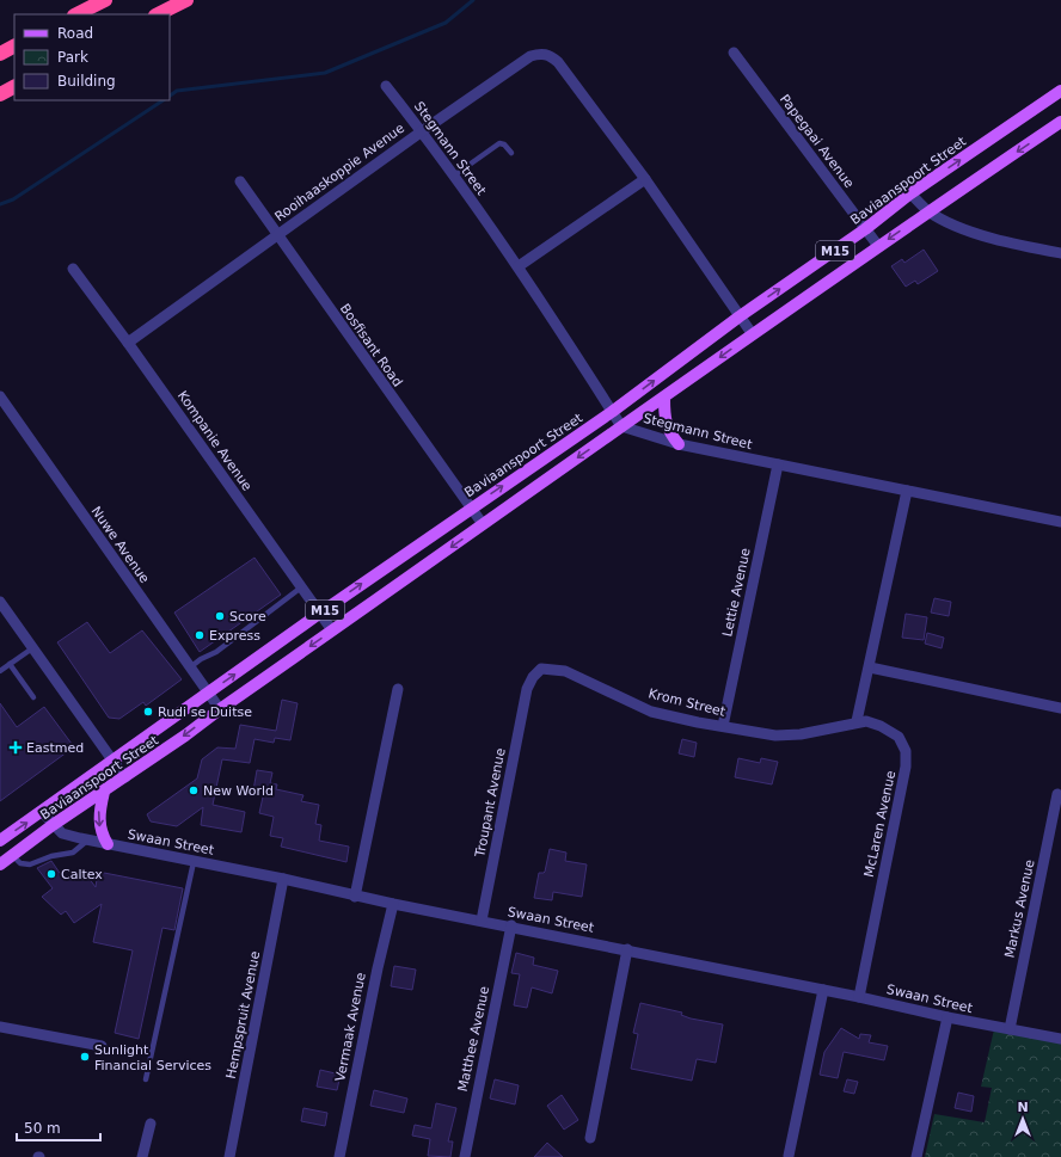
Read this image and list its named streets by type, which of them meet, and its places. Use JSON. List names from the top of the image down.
{
  "streets": {
    "main road": ["Baviaanspoort Street", "M15"],
    "street": [
      "Papegaai Avenue",
      "Stegmann Street",
      "Rooihaaskoppie Avenue",
      "Bosfisant Road",
      "Kompanie Avenue",
      "Nuwe Avenue",
      "Lettie Avenue",
      "Krom Street",
      "Troupant Avenue",
      "McLaren Avenue",
      "Swaan Street",
      "Markus Avenue",
      "Hempspruit Avenue",
      "Vermaak Avenue",
      "Matthee Avenue"
    ]
  },
  "crossings": [
    ["Papegaai Avenue", "Baviaanspoort Street"],
    ["Stegmann Street", "Rooihaaskoppie Avenue"],
    ["Stegmann Street", "Baviaanspoort Street"],
    ["Stegmann Street", "Lettie Avenue"],
    ["Rooihaaskoppie Avenue", "Baviaanspoort Street"],
    ["Rooihaaskoppie Avenue", "Bosfisant Road"],
    ["Rooihaaskoppie Avenue", "Kompanie Avenue"],
    ["Baviaanspoort Street", "Bosfisant Road"],
    ["Baviaanspoort Street", "Kompanie Avenue"],
    ["Baviaanspoort Street", "Nuwe Avenue"],
    ["Baviaanspoort Street", "Swaan Street"],
    ["Lettie Avenue", "Krom Street"],
    ["Krom Street", "Troupant Avenue"],
    ["Krom Street", "McLaren Avenue"],
    ["Troupant Avenue", "Swaan Street"],
    ["McLaren Avenue", "Swaan Street"],
    ["Swaan Street", "Markus Avenue"],
    ["Swaan Street", "Hempspruit Avenue"],
    ["Swaan Street", "Vermaak Avenue"],
    ["Swaan Street", "Matthee Avenue"]
  ],
  "places": {
    "other": [
      "Score",
      "Express",
      "Rudi se Duitse",
      "New World",
      "Caltex",
      "Sunlight Financial Services"
    ],
    "health": ["Eastmed"]
  },
  "legend": ["Road", "Park", "Building"],
  "scale_bar": "50 m",
  "north": "top"
}
